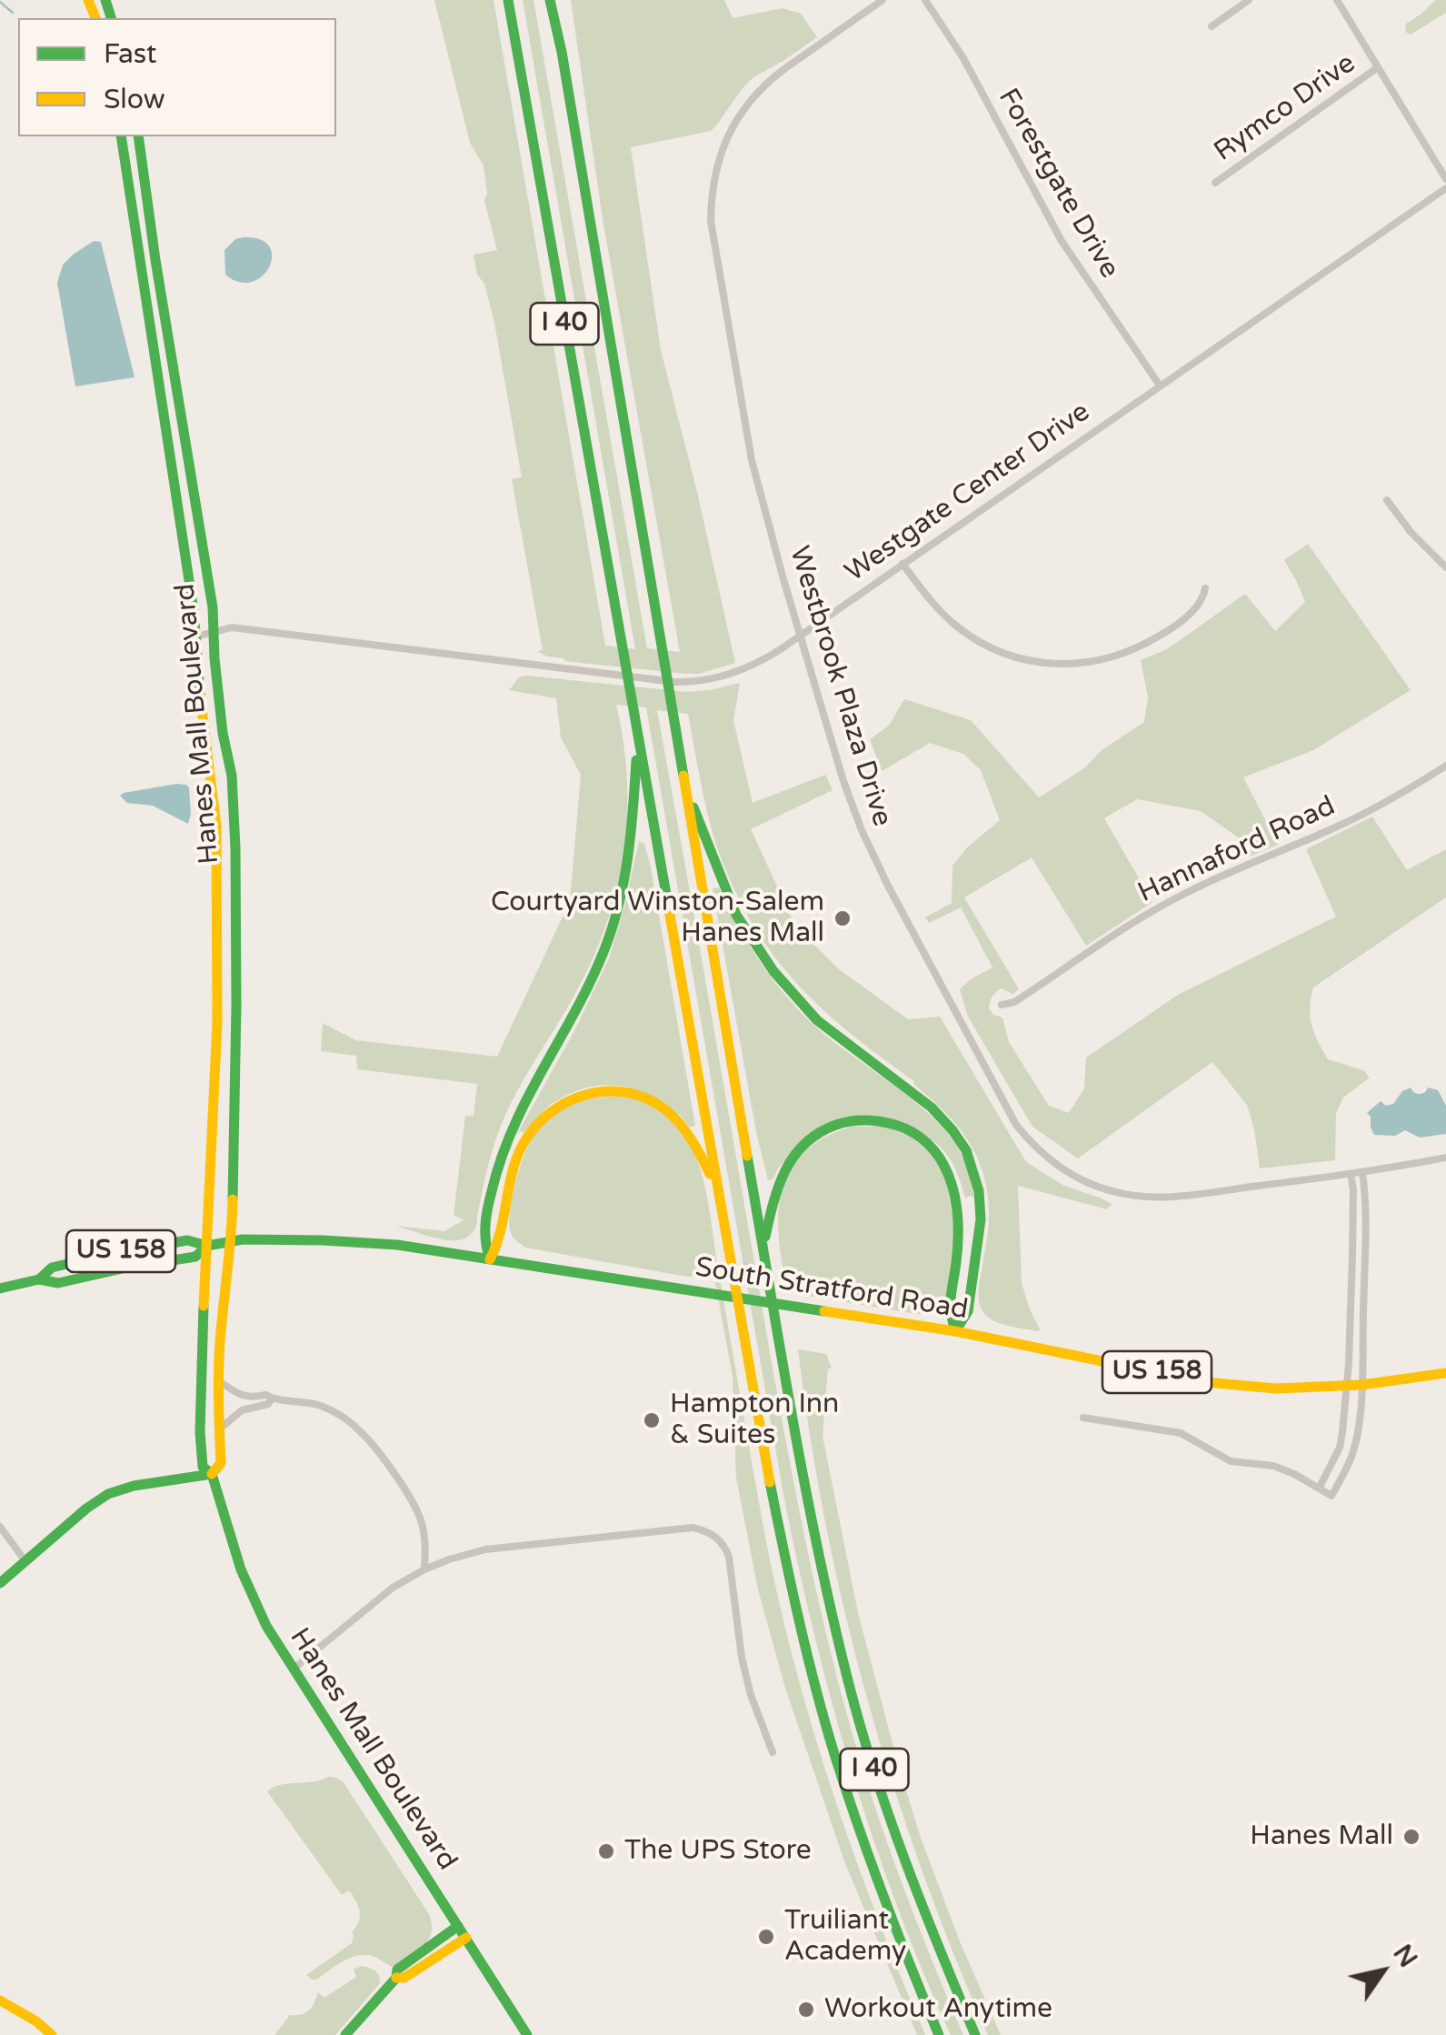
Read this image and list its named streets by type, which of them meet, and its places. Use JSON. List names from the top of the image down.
{
  "streets": {
    "main road": [
      "I 40",
      "Hanes Mall Boulevard",
      "US 158",
      "South Stratford Road"
    ],
    "street": [
      "Rymco Drive",
      "Forestgate Drive",
      "Westgate Center Drive",
      "Westbrook Plaza Drive",
      "Hannaford Road"
    ]
  },
  "crossings": [
    ["Forestgate Drive", "Westgate Center Drive"],
    ["Westgate Center Drive", "Westbrook Plaza Drive"],
    ["Westgate Center Drive", "Hanes Mall Boulevard"],
    ["Hanes Mall Boulevard", "South Stratford Road"]
  ],
  "places": [
    "Courtyard Winston-Salem Hanes Mall",
    "Hampton Inn & Suites",
    "Hanes Mall",
    "The UPS Store",
    "Truiliant Academy",
    "Workout Anytime"
  ],
  "legend": ["Fast", "Slow"],
  "north": "top right"
}
